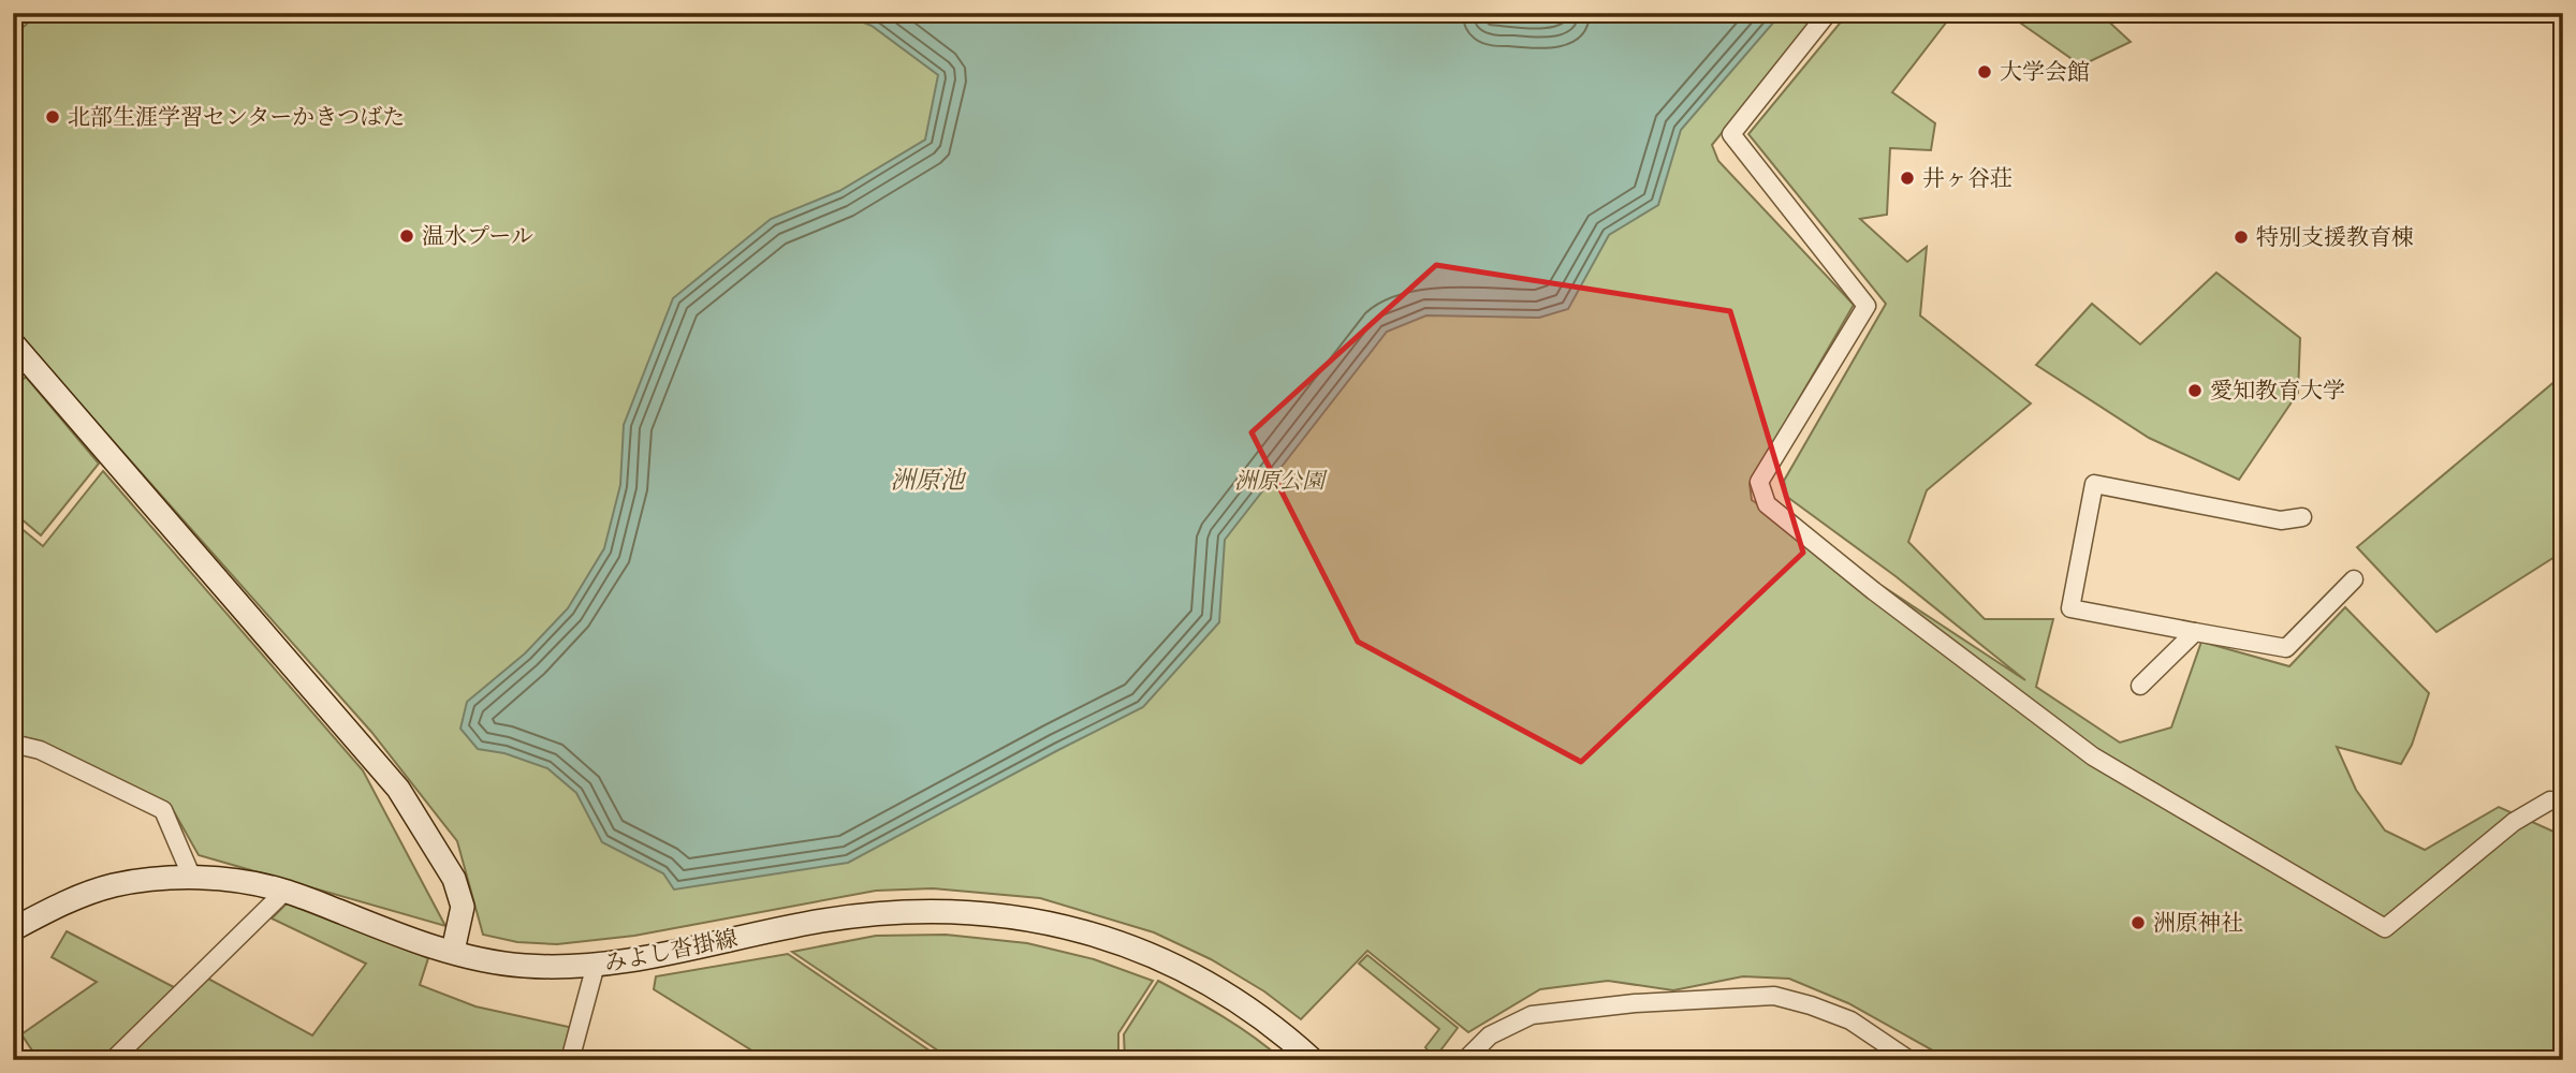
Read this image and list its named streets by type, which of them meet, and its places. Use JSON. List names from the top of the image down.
{
  "streets": {
    "main road": ["みよし沓掛線"]
  },
  "water": ["洲原池"],
  "parks": ["洲原公園"],
  "places": [
    "大学会館",
    "北部生涯学習センターかきつばた",
    "井ヶ谷荘",
    "温水プール",
    "特別支援教育棟",
    "愛知教育大学",
    "洲原神社"
  ]
}
